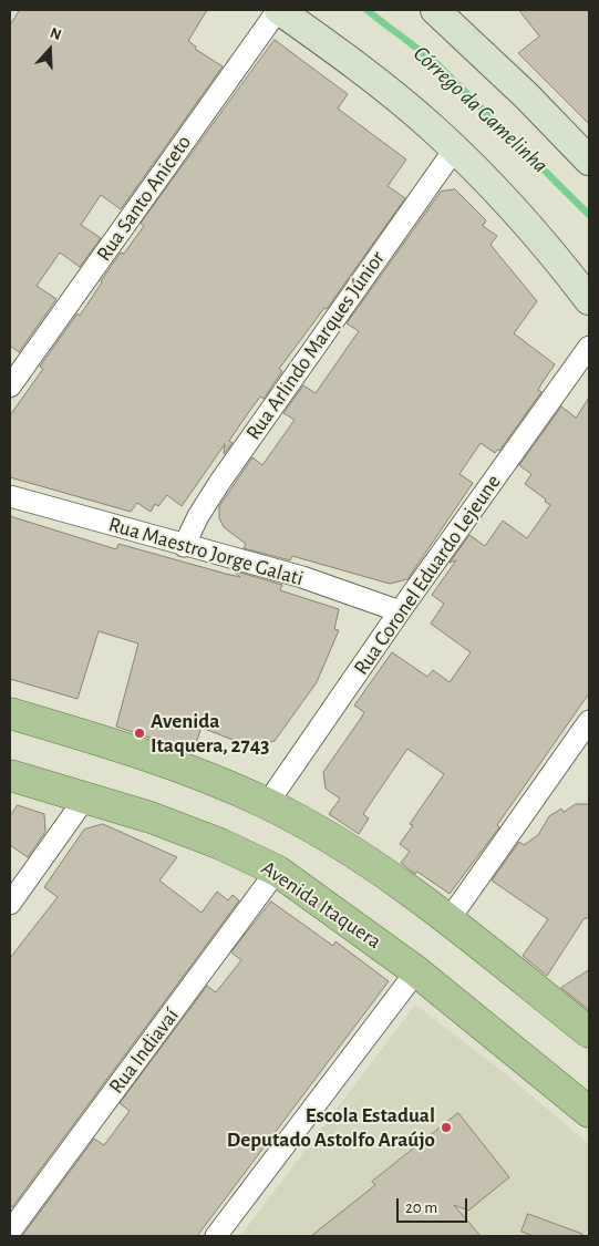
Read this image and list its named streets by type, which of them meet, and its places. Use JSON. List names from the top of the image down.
{
  "streets": {
    "main road": ["Avenida Itaquera"],
    "street": [
      "Rua Santo Aniceto",
      "Rua Arlindo Marques Júnior",
      "Rua Maestro Jorge Galati",
      "Rua Coronel Eduardo Lejeune",
      "Rua Indiavaí"
    ]
  },
  "crossings": [
    ["Rua Arlindo Marques Júnior", "Rua Maestro Jorge Galati"],
    ["Rua Maestro Jorge Galati", "Rua Coronel Eduardo Lejeune"],
    ["Avenida Itaquera", "Rua Indiavaí"]
  ],
  "water": ["Córrego da Gamelinha"],
  "places": ["Avenida Itaquera, 2743", "Escola Estadual Deputado Astolfo Araújo"],
  "scale_bar": "20 m",
  "north": "top"
}
